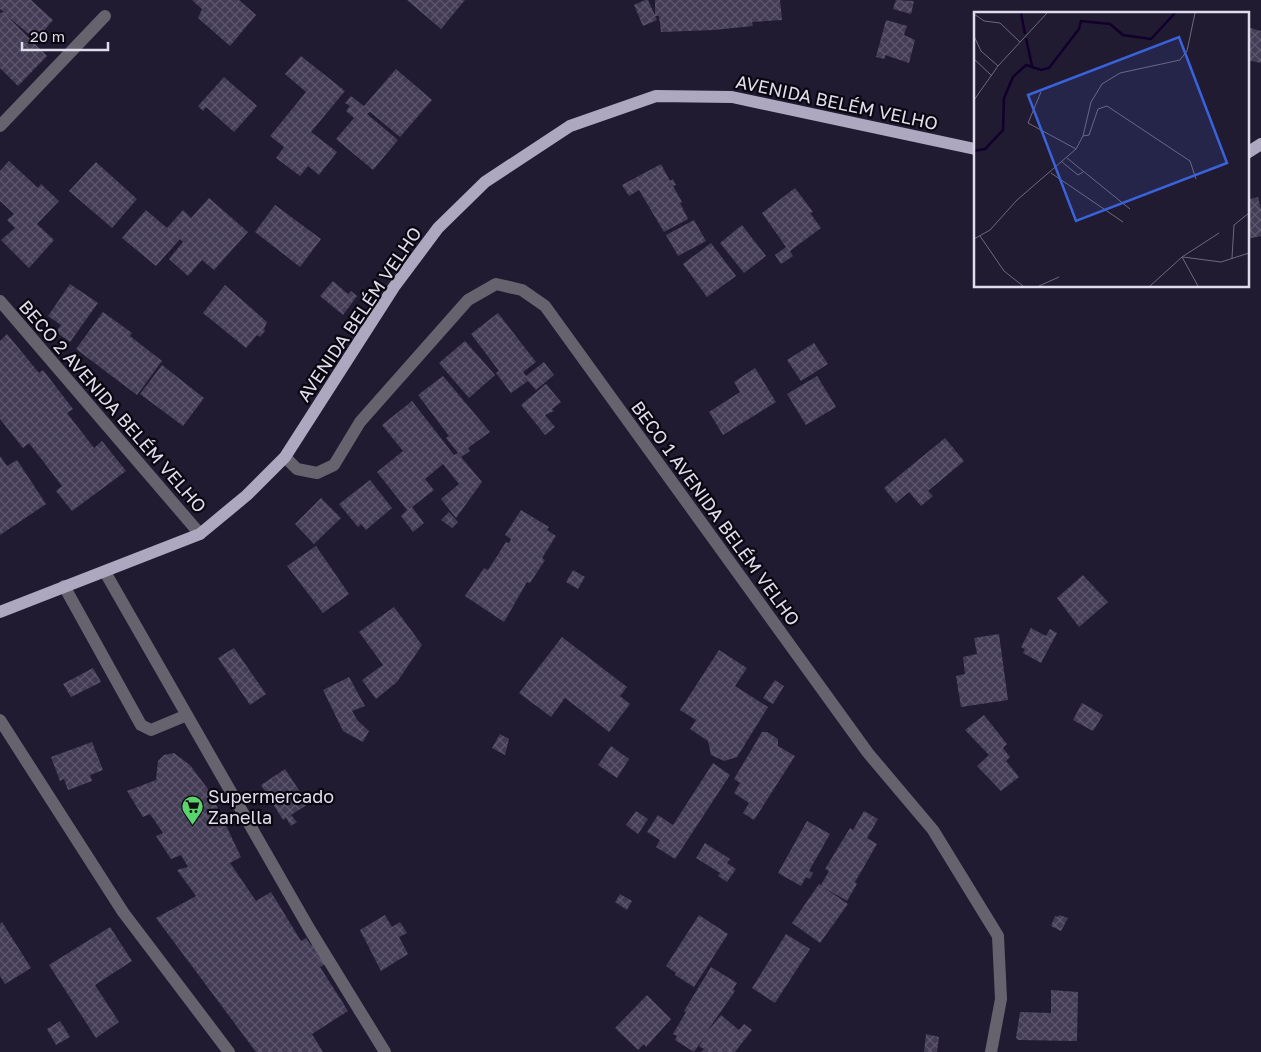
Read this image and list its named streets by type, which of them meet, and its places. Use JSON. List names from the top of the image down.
{
  "streets": {
    "main road": ["AVENIDA BELÉM VELHO"],
    "street": ["BECO 2 AVENIDA BELÉM VELHO", "BECO 1 AVENIDA BELÉM VELHO"]
  },
  "crossings": [
    ["AVENIDA BELÉM VELHO", "BECO 2 AVENIDA BELÉM VELHO"],
    ["AVENIDA BELÉM VELHO", "BECO 1 AVENIDA BELÉM VELHO"]
  ],
  "places": {
    "supermarket": ["Supermercado Zanella"]
  },
  "scale_bar": "20 m"
}
